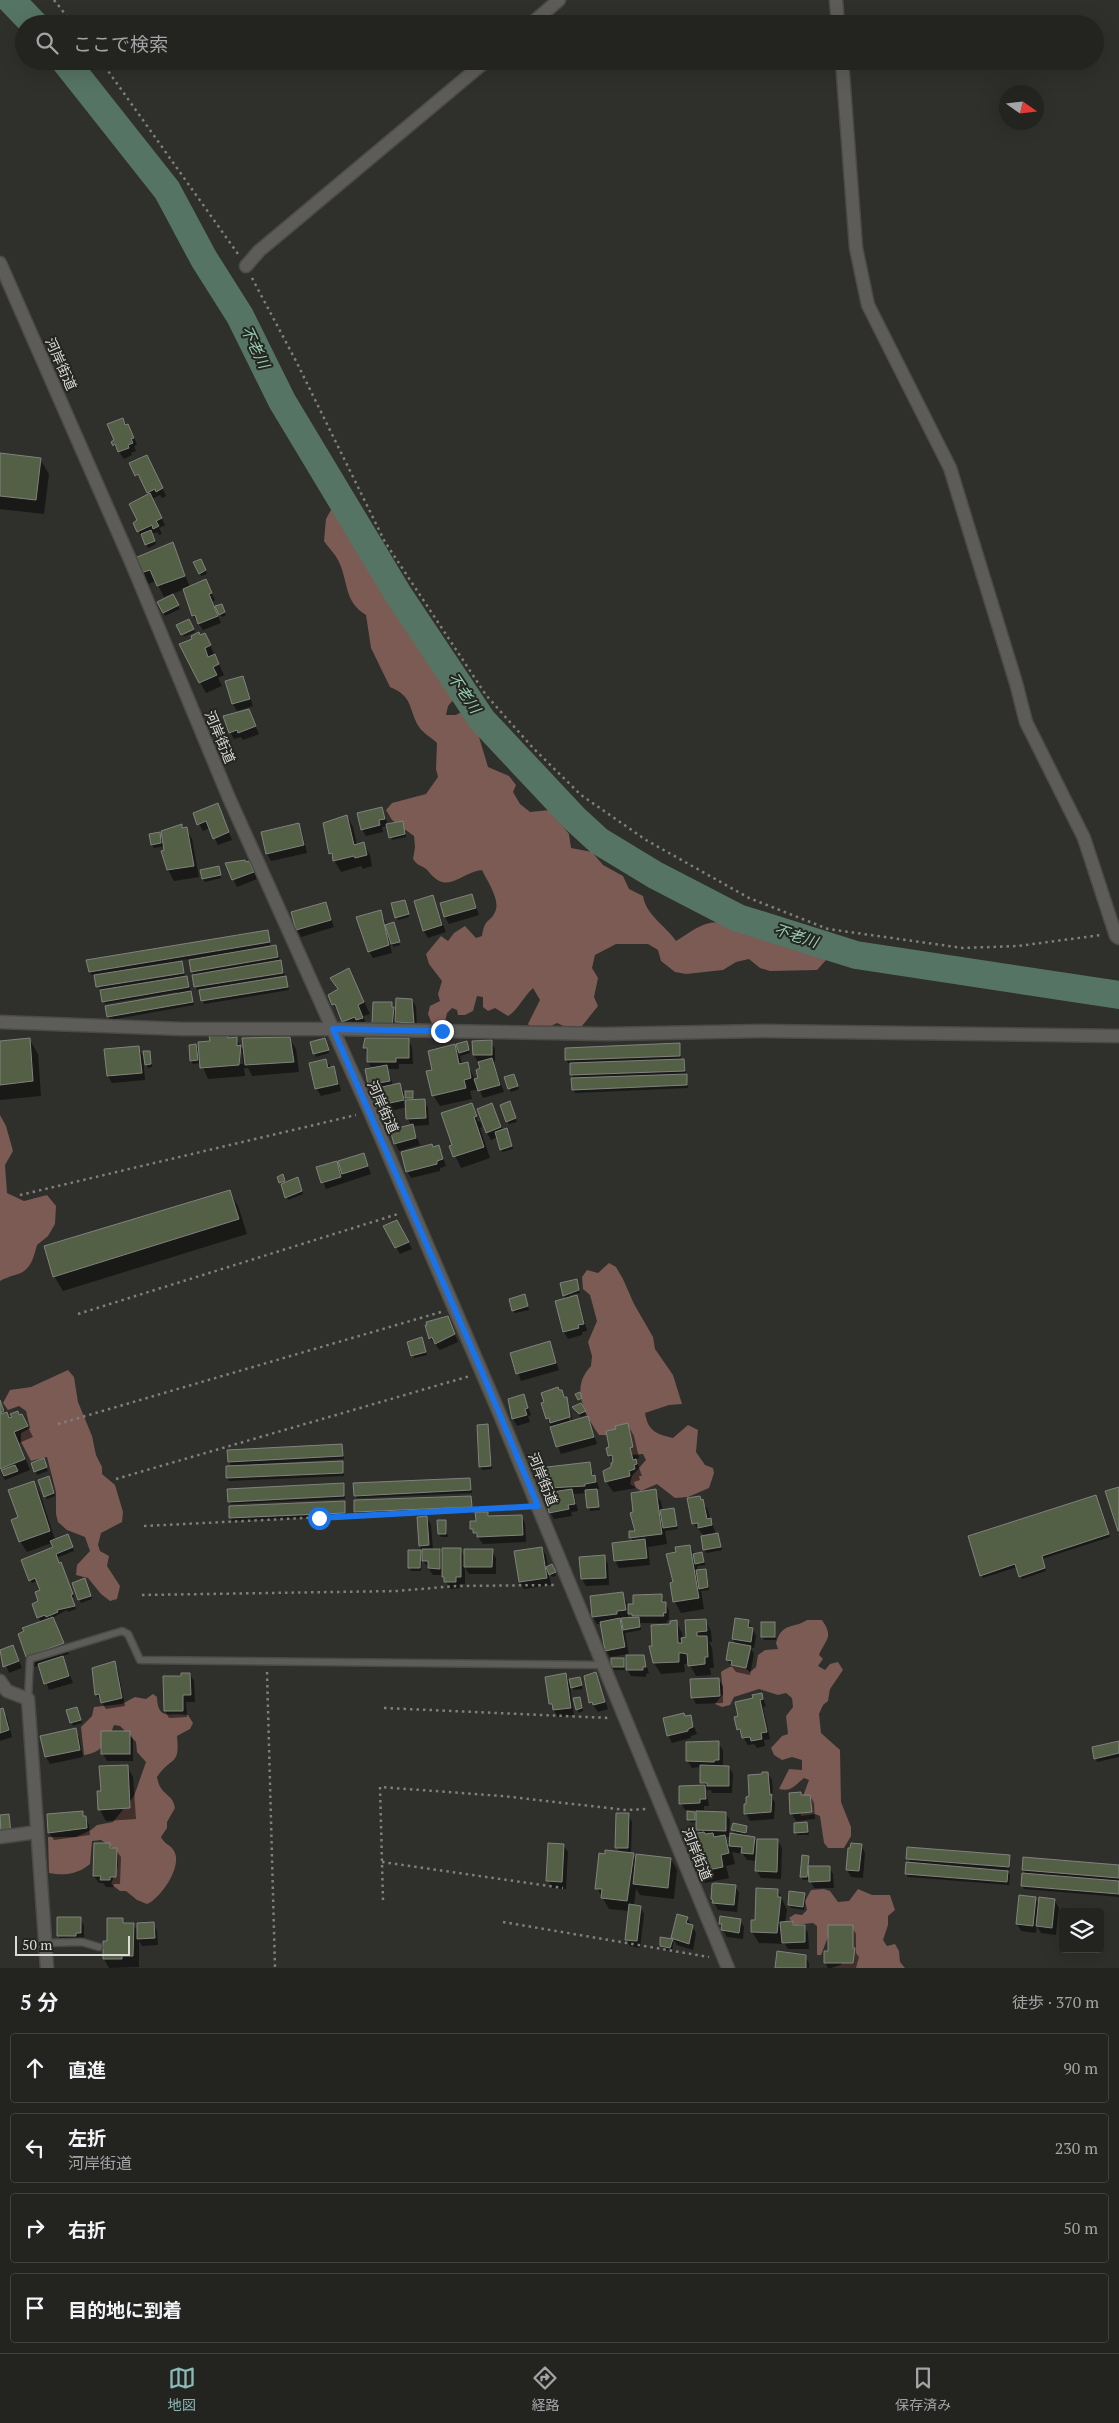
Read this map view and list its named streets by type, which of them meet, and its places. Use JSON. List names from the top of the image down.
{
  "streets": {
    "street": ["河岸街道"]
  },
  "water": ["不老川"],
  "scale_bar": "50 m",
  "north": "right",
  "page": {
    "search": "ここで検索",
    "scale": "50 m",
    "heading": ["5 分", "徒歩 · 370 m"],
    "list": [
      ["直進", "90 m"],
      ["左折", "河岸街道", "230 m"],
      ["右折", "50 m"],
      "目的地に到着"
    ],
    "nav": ["地図", "経路", "保存済み"]
  }
}
